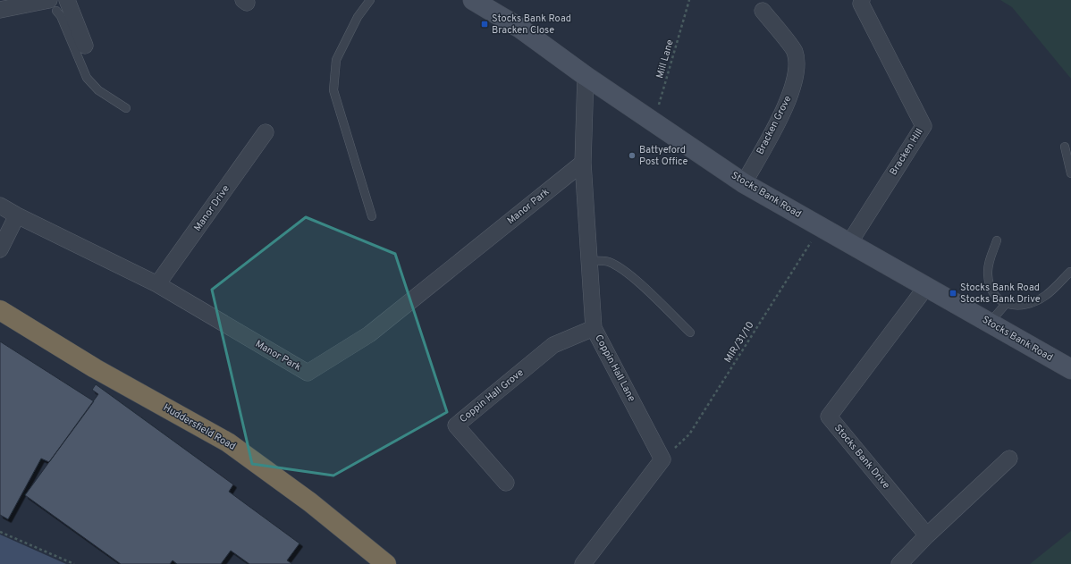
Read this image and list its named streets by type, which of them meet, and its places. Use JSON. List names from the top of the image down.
{
  "streets": {
    "highway": ["Huddersfield Road"],
    "street": [
      "Bracken Grove",
      "Bracken Hill",
      "Stocks Bank Road",
      "Manor Park",
      "Manor Drive",
      "Coppin Hall Lane",
      "Coppin Hall Grove",
      "Stocks Bank Drive"
    ],
    "path": ["Mill Lane", "MIR/31/10"]
  },
  "crossings": [
    ["Mill Lane", "Stocks Bank Road"],
    ["Bracken Grove", "Stocks Bank Road"],
    ["Bracken Hill", "Stocks Bank Road"],
    ["Stocks Bank Road", "MIR/31/10"],
    ["Stocks Bank Road", "Coppin Hall Lane"],
    ["Stocks Bank Road", "Stocks Bank Drive"],
    ["Manor Park", "Manor Drive"],
    ["Manor Park", "Coppin Hall Lane"],
    ["MIR/31/10", "Coppin Hall Lane"],
    ["Coppin Hall Lane", "Coppin Hall Grove"]
  ],
  "places": {
    "transit": ["Stocks Bank Road Bracken Close", "Stocks Bank Road Stocks Bank Drive"],
    "other": ["Battyeford Post Office"]
  }
}
